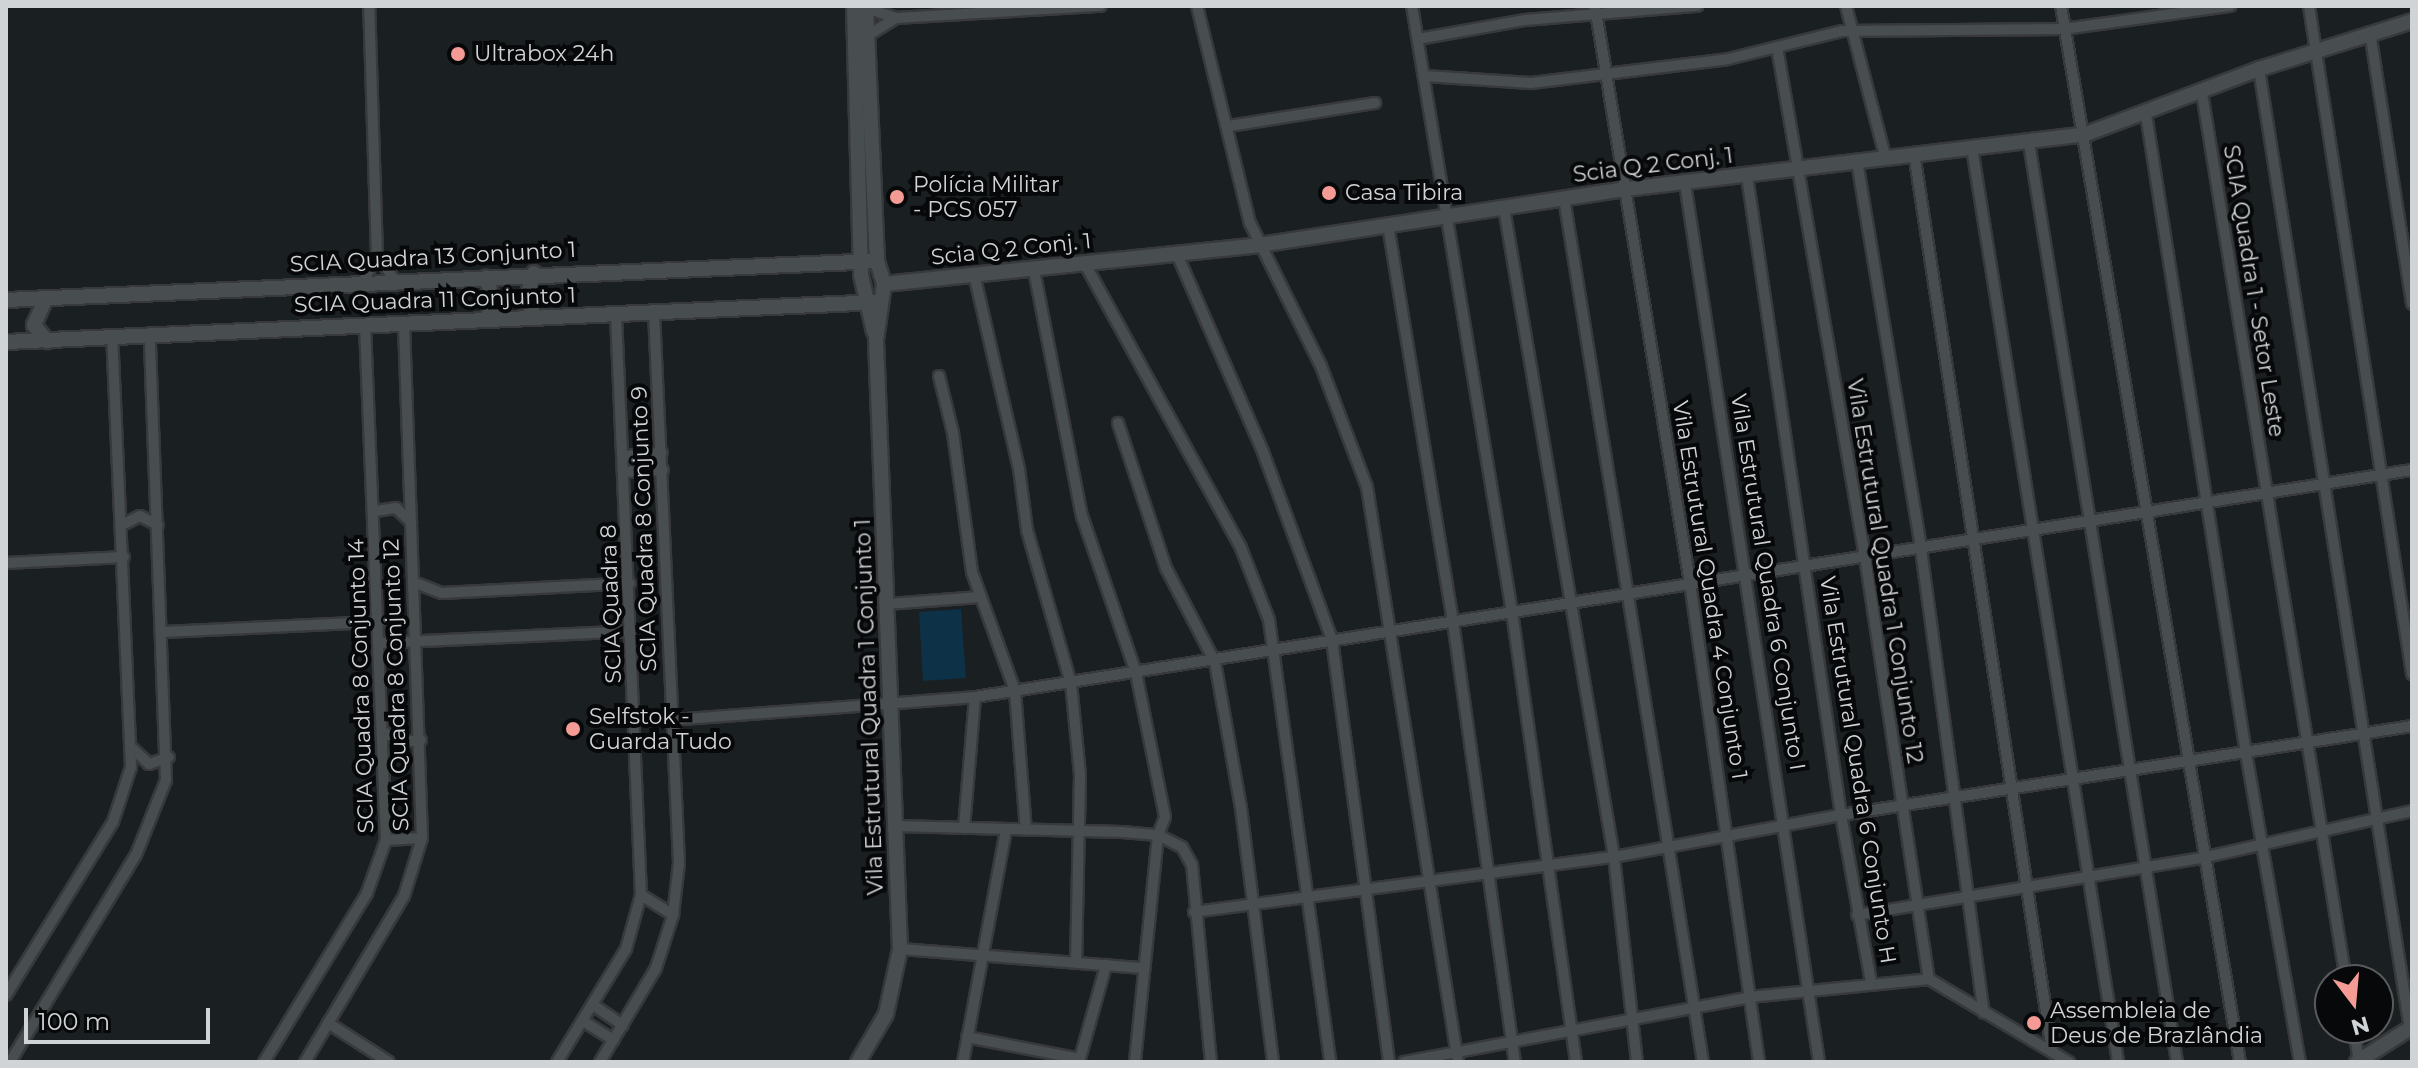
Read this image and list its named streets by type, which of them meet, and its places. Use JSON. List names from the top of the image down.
{
  "streets": {
    "street": [
      "Scia Q 2 Conj. 1",
      "SCIA Quadra 13 Conjunto 1",
      "SCIA Quadra 1 - Setor Leste",
      "SCIA Quadra 11 Conjunto 1",
      "SCIA Quadra 8 Conjunto 9",
      "Vila Estrutural Quadra 1 Conjunto 12",
      "Vila Estrutural Quadra 6 Conjunto I",
      "Vila Estrutural Quadra 4 Conjunto 1",
      "SCIA Quadra 8",
      "SCIA Quadra 8 Conjunto 12",
      "SCIA Quadra 8 Conjunto 14",
      "Vila Estrutural Quadra 1 Conjunto 1",
      "Vila Estrutural Quadra 6 Conjunto H"
    ]
  },
  "crossings": [
    ["Scia Q 2 Conj. 1", "SCIA Quadra 1 - Setor Leste"],
    ["Scia Q 2 Conj. 1", "Vila Estrutural Quadra 1 Conjunto 12"],
    ["Scia Q 2 Conj. 1", "Vila Estrutural Quadra 6 Conjunto I"],
    ["Scia Q 2 Conj. 1", "Vila Estrutural Quadra 4 Conjunto 1"],
    ["Scia Q 2 Conj. 1", "Vila Estrutural Quadra 6 Conjunto H"],
    ["SCIA Quadra 13 Conjunto 1", "Vila Estrutural Quadra 1 Conjunto 1"],
    ["SCIA Quadra 11 Conjunto 1", "SCIA Quadra 8 Conjunto 9"],
    ["SCIA Quadra 11 Conjunto 1", "SCIA Quadra 8"],
    ["SCIA Quadra 11 Conjunto 1", "SCIA Quadra 8 Conjunto 12"],
    ["SCIA Quadra 11 Conjunto 1", "SCIA Quadra 8 Conjunto 14"],
    ["SCIA Quadra 11 Conjunto 1", "Vila Estrutural Quadra 1 Conjunto 1"]
  ],
  "places": [
    "Ultrabox 24h",
    "Casa Tibira",
    "Polícia Militar - PCS 057",
    "Selfstok - Guarda Tudo",
    "Assembleia de Deus de Brazlândia"
  ],
  "scale_bar": "100 m",
  "north": "bottom"
}
